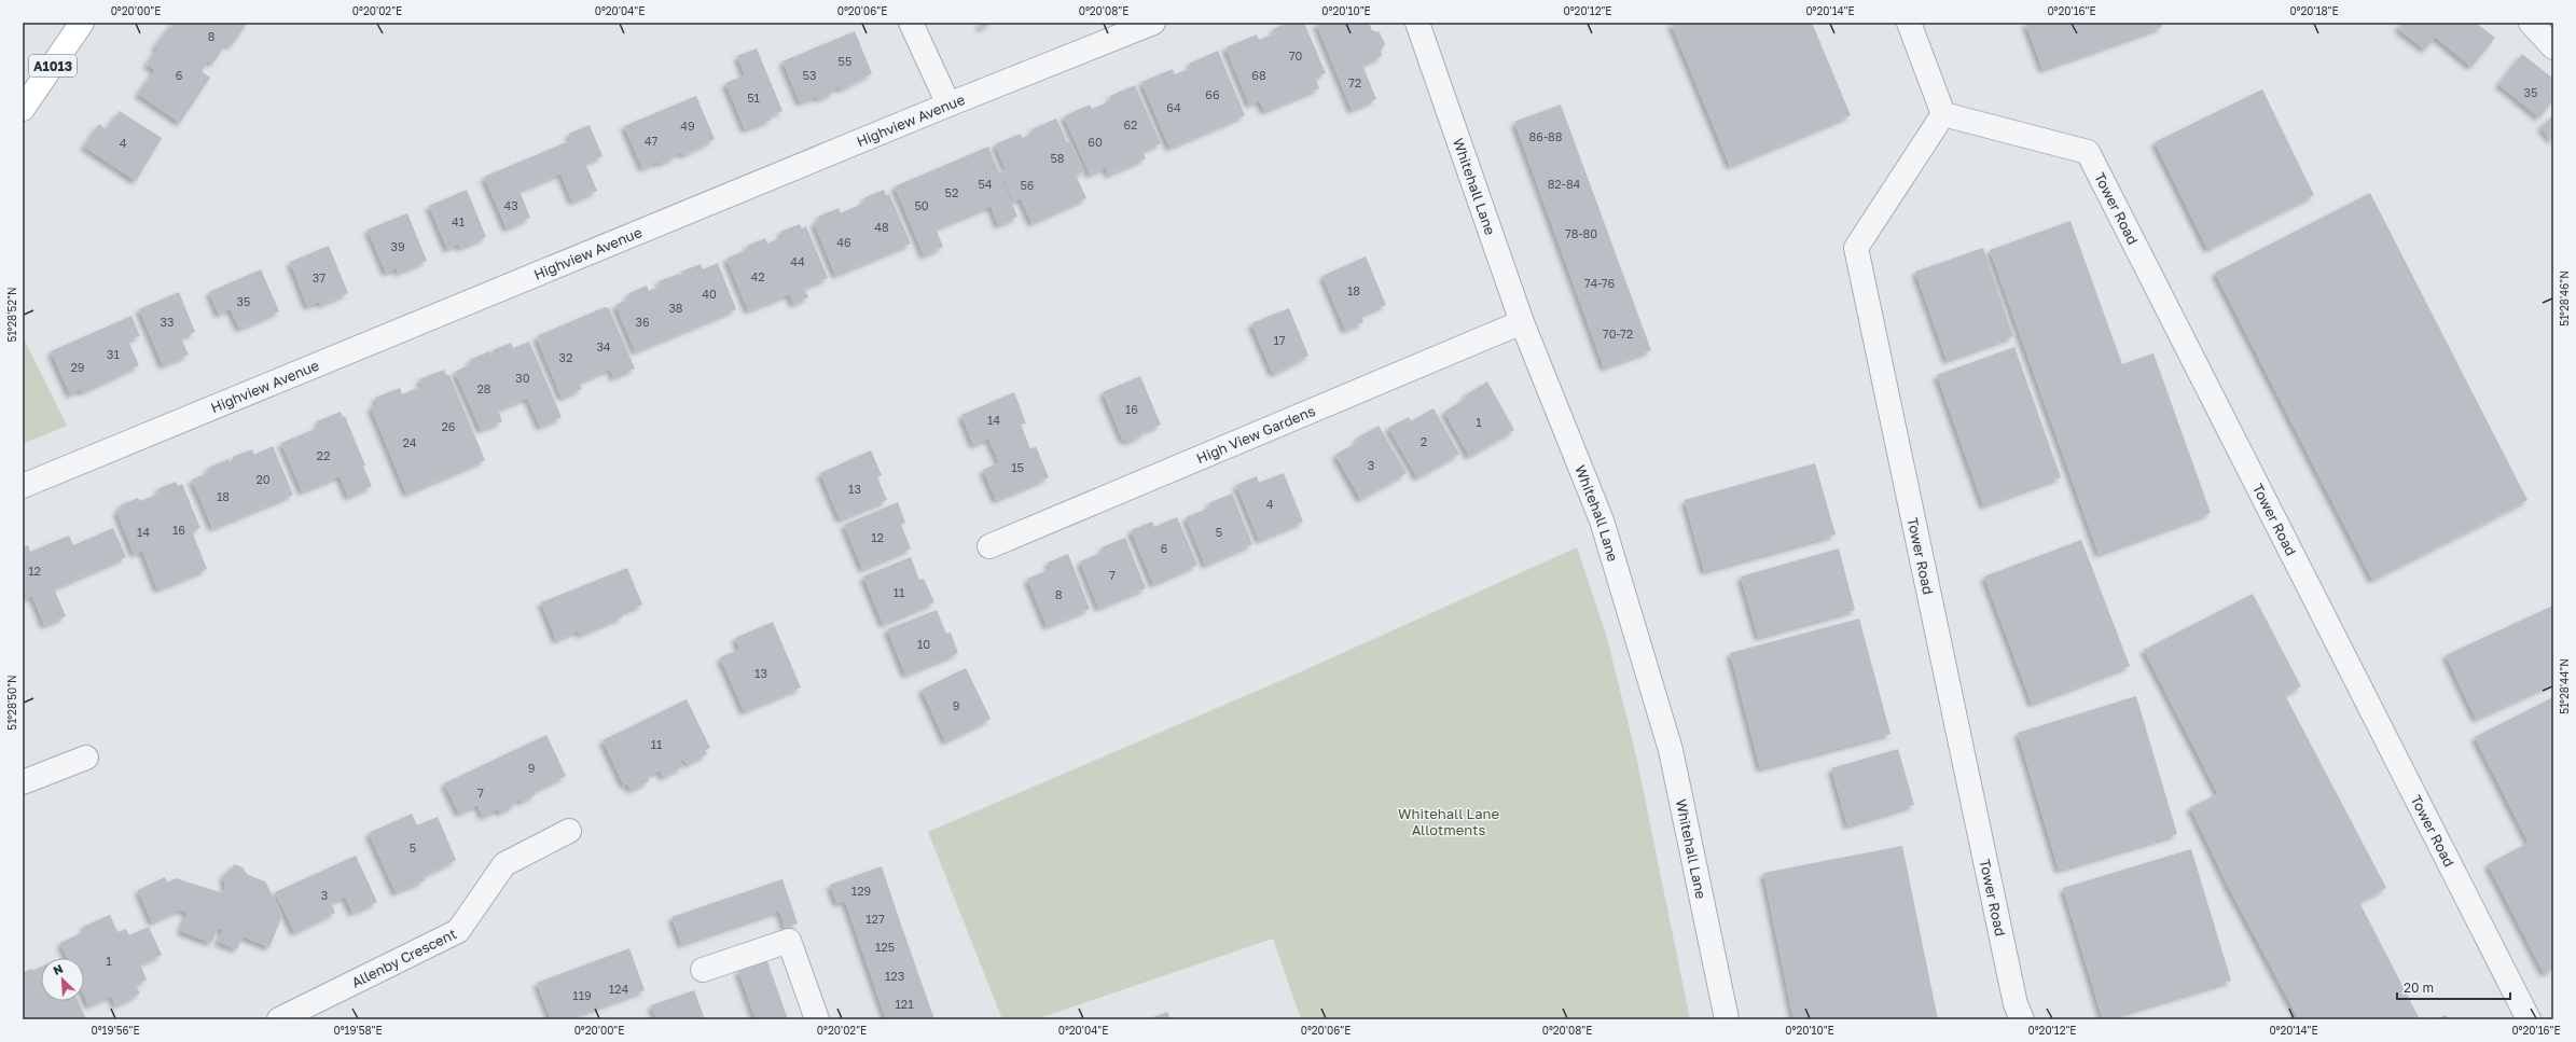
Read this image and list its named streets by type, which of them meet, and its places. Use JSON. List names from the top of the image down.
{
  "streets": {
    "main road": ["A1013"],
    "street": [
      "Highview Avenue",
      "Whitehall Lane",
      "Tower Road",
      "High View Gardens",
      "Allenby Crescent"
    ]
  },
  "crossings": [
    ["Whitehall Lane", "High View Gardens"]
  ],
  "parks": ["Whitehall Lane Allotments"],
  "house_numbers": [
    "8",
    "70",
    "55",
    "6",
    "53",
    "68",
    "72",
    "35",
    "66",
    "51",
    "64",
    "62",
    "49",
    "86-88",
    "47",
    "60",
    "4",
    "58",
    "54",
    "82-84",
    "56",
    "52",
    "43",
    "50",
    "41",
    "48",
    "78-80",
    "46",
    "39",
    "44",
    "42",
    "37",
    "74-76",
    "18",
    "40",
    "35",
    "38",
    "33",
    "36",
    "70-72",
    "17",
    "34",
    "31",
    "32",
    "29",
    "30",
    "28",
    "16",
    "14",
    "1",
    "26",
    "2",
    "24",
    "22",
    "3",
    "15",
    "20",
    "13",
    "18",
    "4",
    "16",
    "14",
    "5",
    "12",
    "6",
    "12",
    "7",
    "11",
    "8",
    "10",
    "13",
    "9",
    "11",
    "9",
    "7",
    "5",
    "129",
    "3",
    "127",
    "125",
    "1",
    "123",
    "124",
    "119",
    "121"
  ],
  "scale_bar": "20 m",
  "north": "top left",
  "coordinates": [
    "0°20'00\"E",
    "0°20'02\"E",
    "0°20'04\"E",
    "0°20'06\"E",
    "0°20'08\"E",
    "0°20'10\"E",
    "0°20'12\"E",
    "0°20'14\"E",
    "0°20'16\"E",
    "0°20'18\"E",
    "51°28'46\"N",
    "51°28'52\"N",
    "51°28'44\"N",
    "51°28'50\"N",
    "0°19'56\"E",
    "0°19'58\"E"
  ]
}
